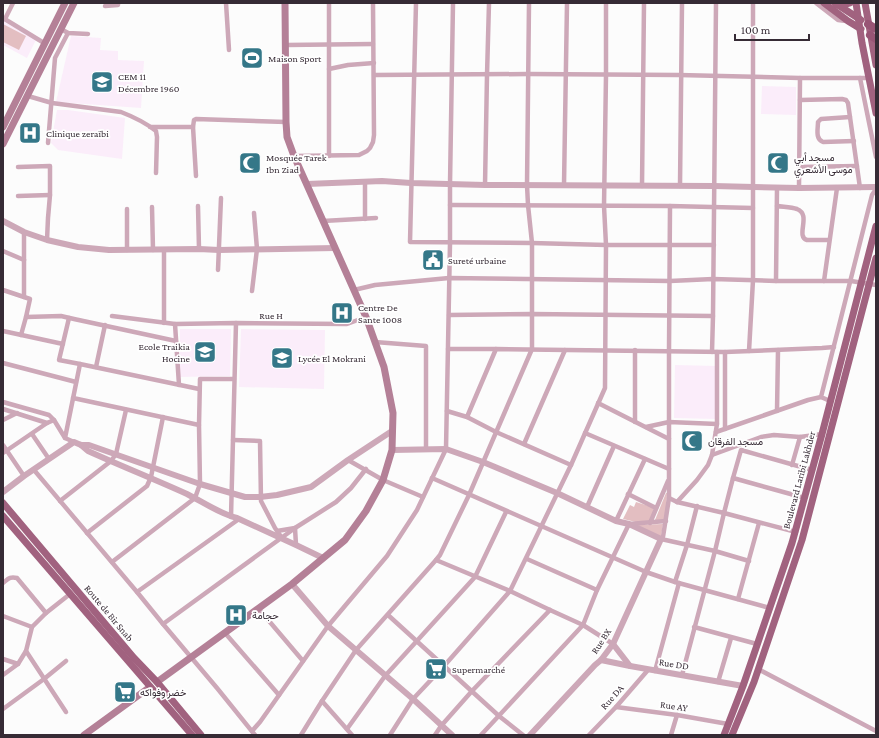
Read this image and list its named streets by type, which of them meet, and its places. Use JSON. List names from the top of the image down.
{
  "streets": {
    "main road": ["Boulevard Laribi Lakhder", "Route de Bir Snab"],
    "street": [
      "Rue H",
      "Rue BX",
      "Rue DD",
      "Rue DA",
      "Rue AY"
    ]
  },
  "crossings": [
    ["Boulevard Laribi Lakhder", "Rue DD"],
    ["Boulevard Laribi Lakhder", "Rue AY"],
    ["Rue BX", "Rue DD"],
    ["Rue DD", "Rue DA"],
    ["Rue DA", "Rue AY"]
  ],
  "places": {
    "sports": ["Maison Sport"],
    "school or university": ["CEM 11 Décembre 1960", "Ecole Traikia Hocine", "Lycée El Mokrani"],
    "hospital": ["Clinique zeraïbi", "Centre De Sante 1008", "حجامة"],
    "mosque": ["Mosquée Tarek Ibn Ziad", "مسجد أبي موسى الأشعري", "مسجد الفرقان"],
    "public building": ["Sureté urbaine"],
    "supermarket": ["Supermarché", "خضر وفواكه"]
  },
  "scale_bar": "100 m"
}
